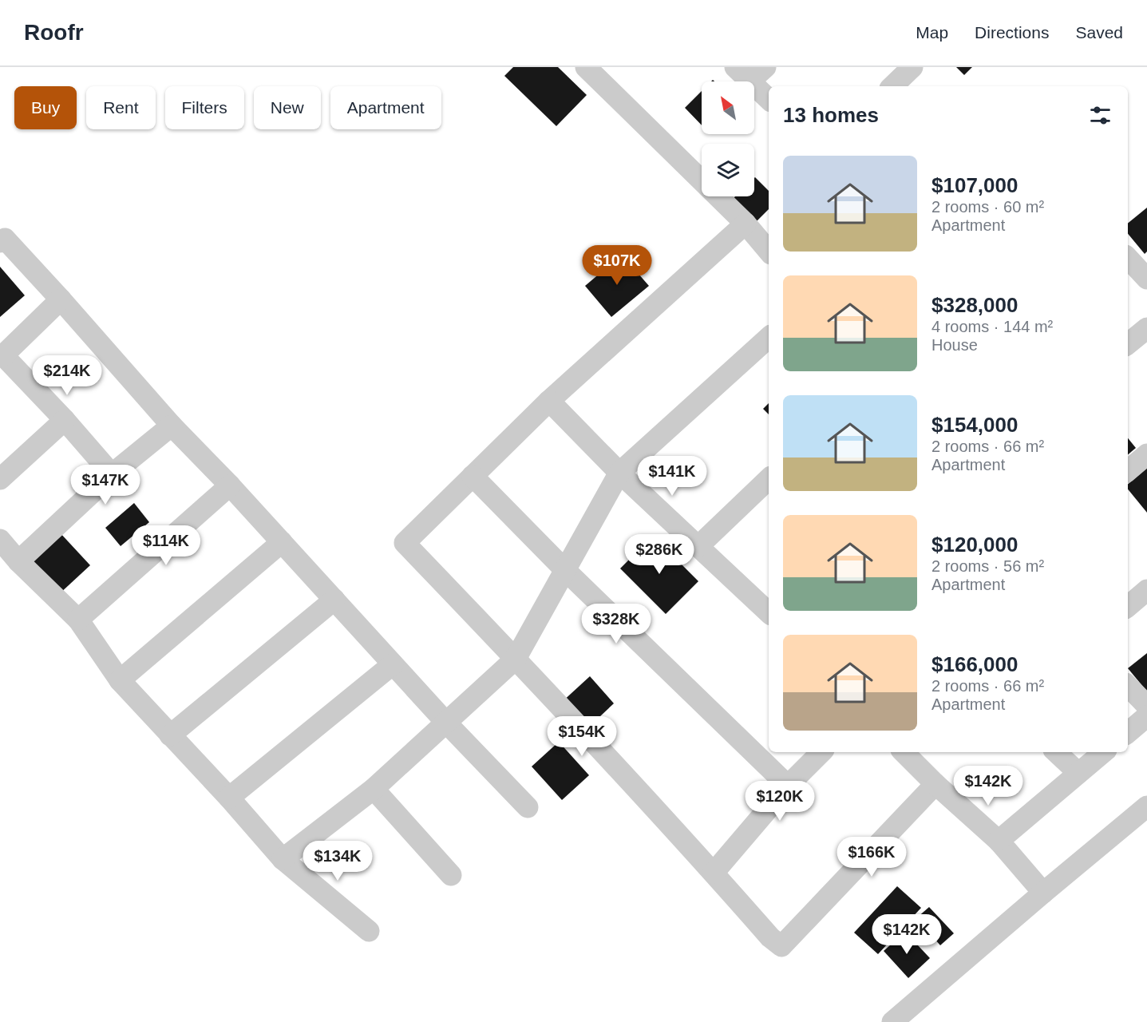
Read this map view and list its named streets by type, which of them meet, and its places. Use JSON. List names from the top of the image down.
{
  "north": "top left",
  "page": {
    "header": "Roofr",
    "nav": ["Map", "Directions", "Saved"],
    "chip": [
      "Buy",
      "Rent",
      "Filters",
      "New",
      "Apartment"
    ],
    "heading": "13 homes",
    "list": [
      {
        "name": "$107,000",
        "note": "2 rooms · 60 m² · Apartment"
      },
      {
        "name": "$328,000",
        "note": "4 rooms · 144 m² · House"
      },
      {
        "name": "$154,000",
        "note": "2 rooms · 66 m² · Apartment"
      },
      {
        "name": "$120,000",
        "note": "2 rooms · 56 m² · Apartment"
      },
      {
        "name": "$166,000",
        "note": "2 rooms · 66 m² · Apartment"
      }
    ],
    "price": [
      "$107K",
      "$214K",
      "$141K",
      "$147K",
      "$114K",
      "$286K",
      "$328K",
      "$154K",
      "$142K",
      "$120K",
      "$166K",
      "$134K",
      "$142K"
    ]
  }
}
